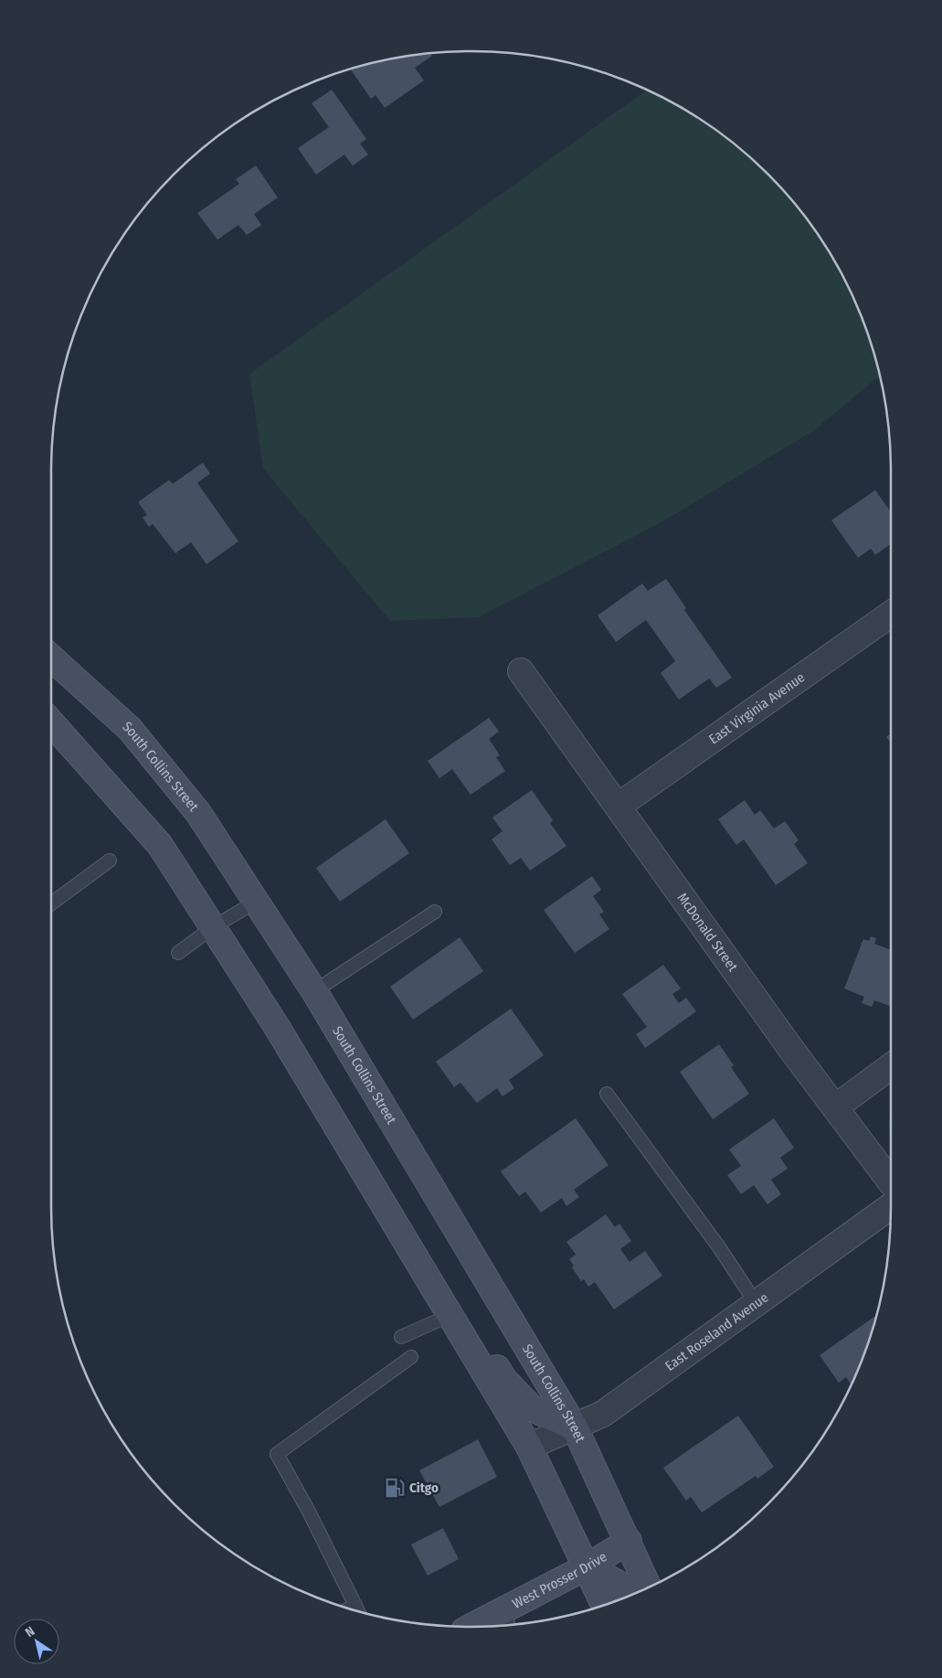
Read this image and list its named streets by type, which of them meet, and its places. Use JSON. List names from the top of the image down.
{
  "streets": {
    "main road": ["South Collins Street", "West Prosser Drive"],
    "street": ["East Virginia Avenue", "McDonald Street", "East Roseland Avenue"]
  },
  "crossings": [
    ["East Virginia Avenue", "McDonald Street"],
    ["South Collins Street", "East Roseland Avenue"],
    ["South Collins Street", "West Prosser Drive"]
  ],
  "places": {
    "fuel station": ["Citgo"]
  },
  "north": "top left"
}
